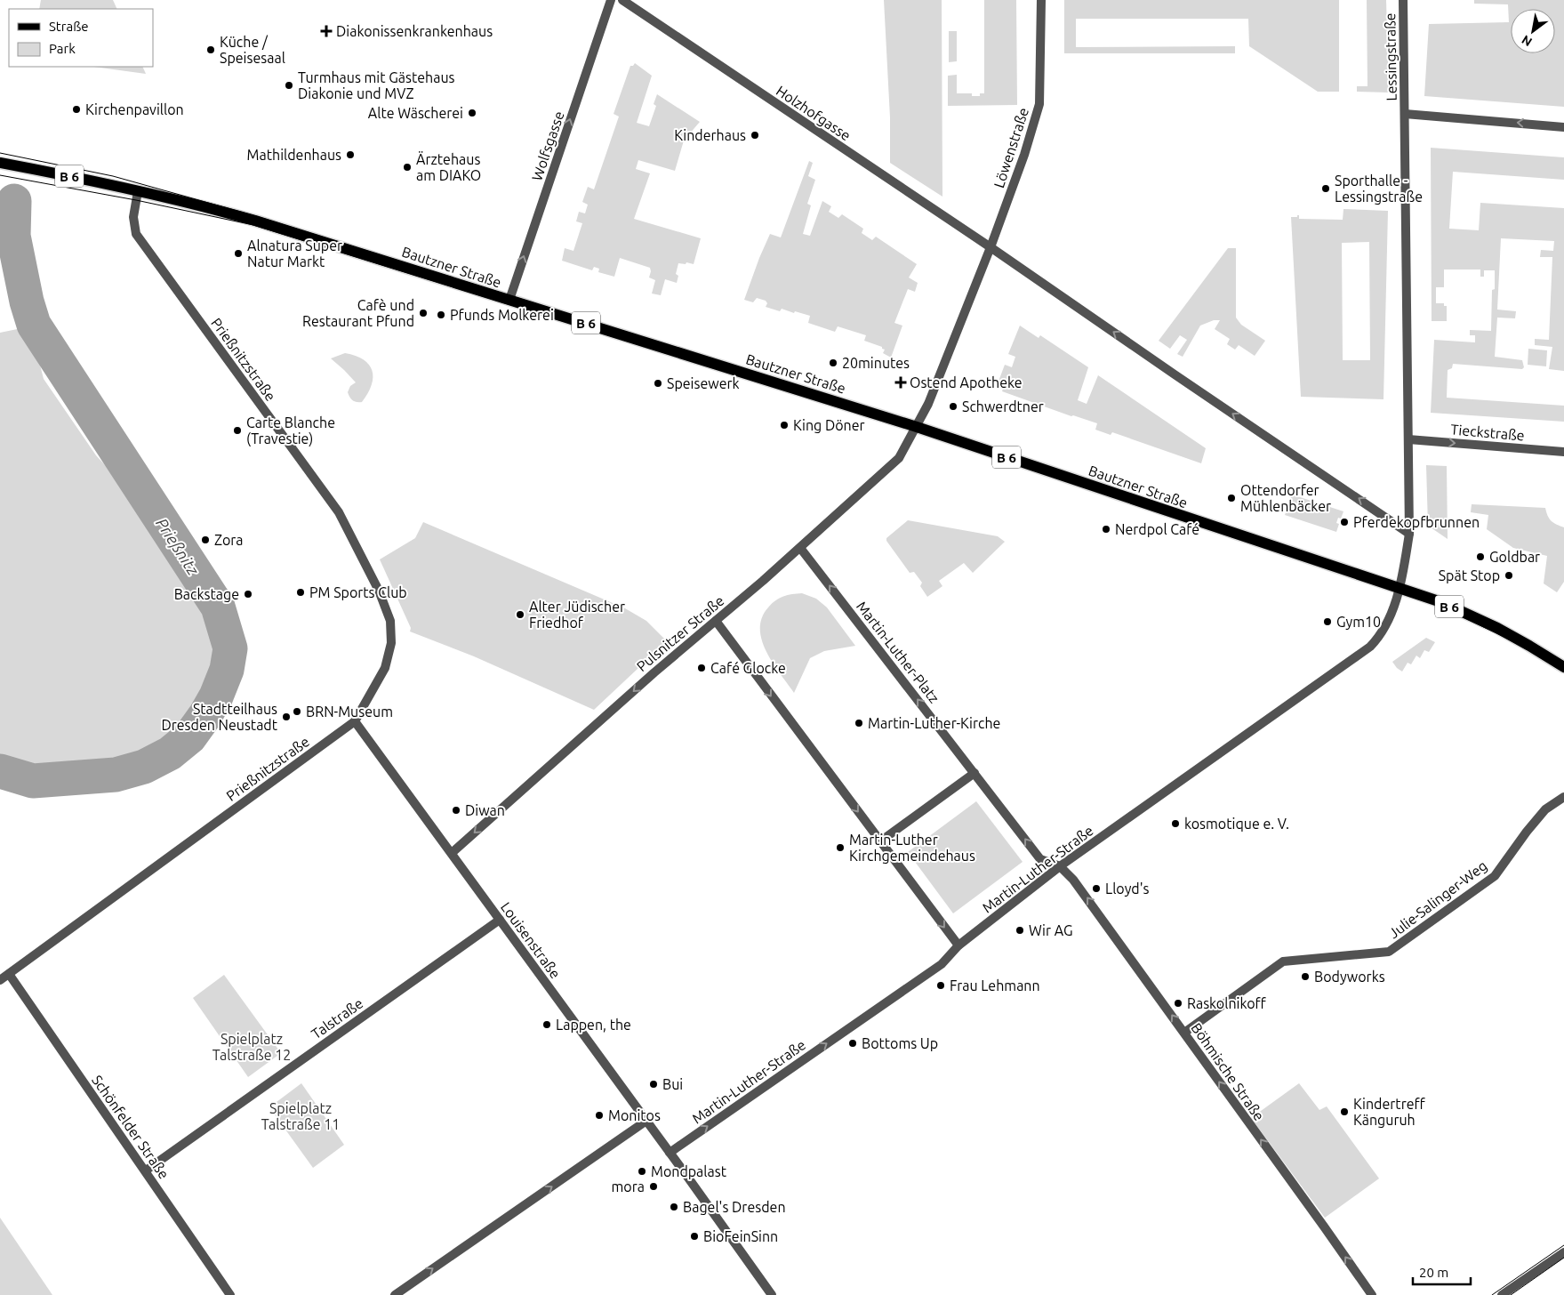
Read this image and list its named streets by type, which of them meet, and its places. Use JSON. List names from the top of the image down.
{
  "streets": {
    "main road": ["B 6", "Bautzner Straße"],
    "street": [
      "Lessingstraße",
      "Holzhofgasse",
      "Wolfsgasse",
      "Löwenstraße",
      "Prießnitzstraße",
      "Tieckstraße",
      "Pulsnitzer Straße",
      "Martin-Luther-Platz",
      "Martin-Luther-Straße",
      "Julie-Salinger-Weg",
      "Louisenstraße",
      "Talstraße",
      "Böhmische Straße",
      "Schönfelder Straße"
    ]
  },
  "crossings": [
    ["Lessingstraße", "Holzhofgasse"],
    ["Lessingstraße", "Tieckstraße"],
    ["Holzhofgasse", "Löwenstraße"],
    ["Wolfsgasse", "Bautzner Straße"],
    ["Löwenstraße", "Bautzner Straße"],
    ["Löwenstraße", "Pulsnitzer Straße"],
    ["Bautzner Straße", "Prießnitzstraße"],
    ["Bautzner Straße", "Pulsnitzer Straße"],
    ["Bautzner Straße", "Martin-Luther-Straße"],
    ["Prießnitzstraße", "Louisenstraße"],
    ["Prießnitzstraße", "Schönfelder Straße"],
    ["Pulsnitzer Straße", "Martin-Luther-Platz"],
    ["Pulsnitzer Straße", "Louisenstraße"],
    ["Martin-Luther-Platz", "Martin-Luther-Straße"],
    ["Martin-Luther-Platz", "Böhmische Straße"],
    ["Martin-Luther-Straße", "Louisenstraße"],
    ["Martin-Luther-Straße", "Böhmische Straße"],
    ["Julie-Salinger-Weg", "Böhmische Straße"],
    ["Louisenstraße", "Talstraße"],
    ["Talstraße", "Schönfelder Straße"]
  ],
  "one_way": [
    "Holzhofgasse",
    "Wolfsgasse",
    "Tieckstraße",
    "Pulsnitzer Straße",
    "Martin-Luther-Platz",
    "Martin-Luther-Straße",
    "Böhmische Straße"
  ],
  "water": ["Prießnitz"],
  "parks": ["Spielplatz Talstraße 12", "Spielplatz Talstraße 11"],
  "places": {
    "health": ["Diakonissenkrankenhaus", "Ostend Apotheke"],
    "other": [
      "Küche / Speisesaal",
      "Turmhaus mit Gästehaus Diakonie und MVZ",
      "Kirchenpavillon",
      "Alte Wäscherei",
      "Kinderhaus",
      "Mathildenhaus",
      "Ärztehaus am DIAKO",
      "Sporthalle - Lessingstraße",
      "Alnatura Super Natur Markt",
      "Cafè und Restaurant Pfund",
      "Pfunds Molkerei",
      "20minutes",
      "Speisewerk",
      "Schwerdtner",
      "King Döner",
      "Carte Blanche (Travestie)",
      "Ottendorfer Mühlenbäcker",
      "Pferdekopfbrunnen",
      "Nerdpol Café",
      "Zora",
      "Goldbar",
      "Spät Stop",
      "PM Sports Club",
      "Backstage",
      "Alter Jüdischer Friedhof",
      "Gym10",
      "Café Glocke",
      "BRN-Museum",
      "Stadtteilhaus Dresden Neustadt",
      "Martin-Luther-Kirche",
      "Diwan",
      "kosmotique e. V.",
      "Martin-Luther Kirchgemeindehaus",
      "Lloyd's",
      "Wir AG",
      "Bodyworks",
      "Frau Lehmann",
      "Raskolnikoff",
      "Lappen, the",
      "Bottoms Up",
      "Bui",
      "Kindertreff Känguruh",
      "Monitos",
      "Mondpalast",
      "mora",
      "Bagel's Dresden",
      "BioFeinSinn"
    ]
  },
  "legend": ["Straße", "Park"],
  "scale_bar": "20 m",
  "north": "bottom left"
}
